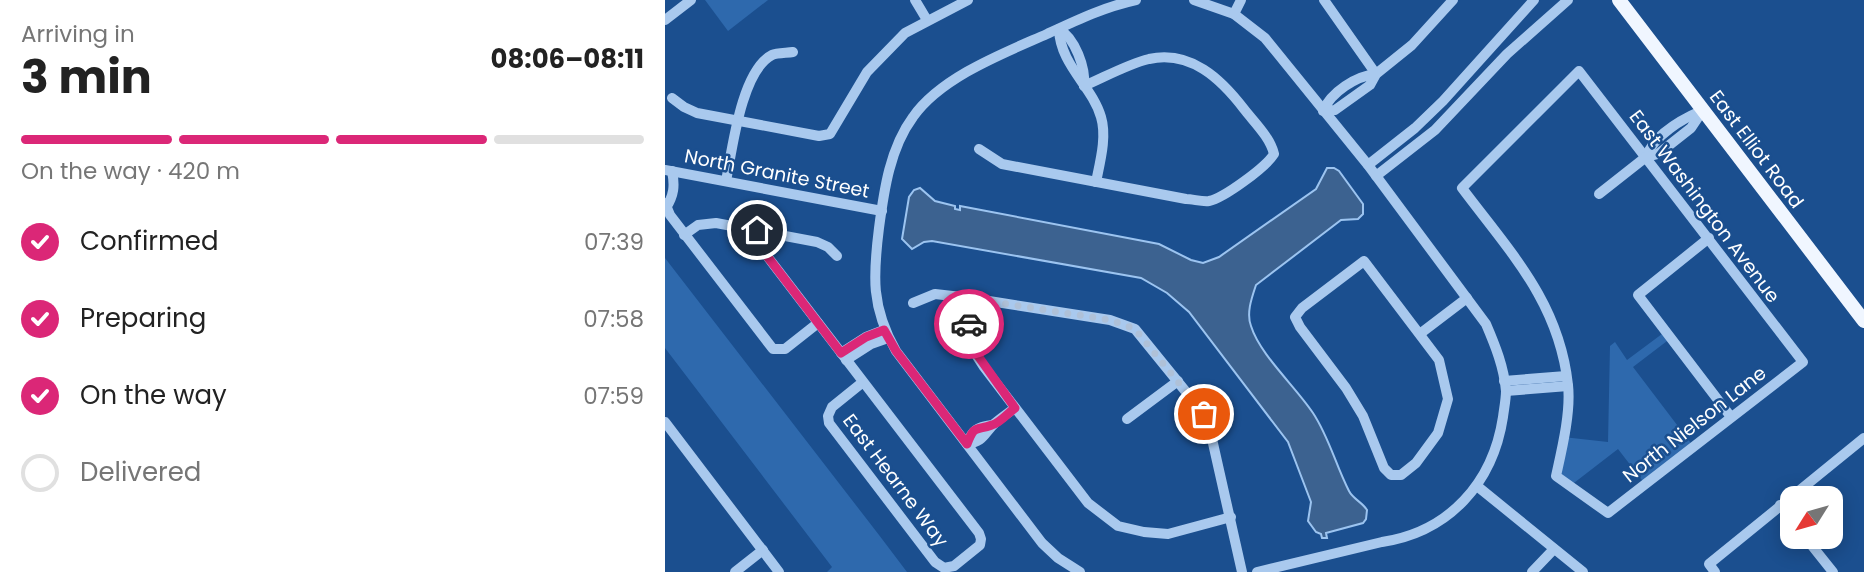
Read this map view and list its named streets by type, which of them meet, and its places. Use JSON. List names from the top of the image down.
{
  "streets": {
    "main road": ["East Elliot Road"],
    "street": [
      "North Granite Street",
      "East Washington Avenue",
      "North Nielson Lane",
      "East Hearne Way"
    ]
  },
  "crossings": [
    ["East Washington Avenue", "North Nielson Lane"]
  ],
  "north": "bottom left",
  "page": {
    "heading": ["3 min", "Arriving in", "08:06–08:11"],
    "bar": "On the way · 420 m",
    "list": [
      ["Confirmed", "07:39"],
      ["Preparing", "07:58"],
      ["On the way", "07:59"],
      "Delivered"
    ]
  }
}
